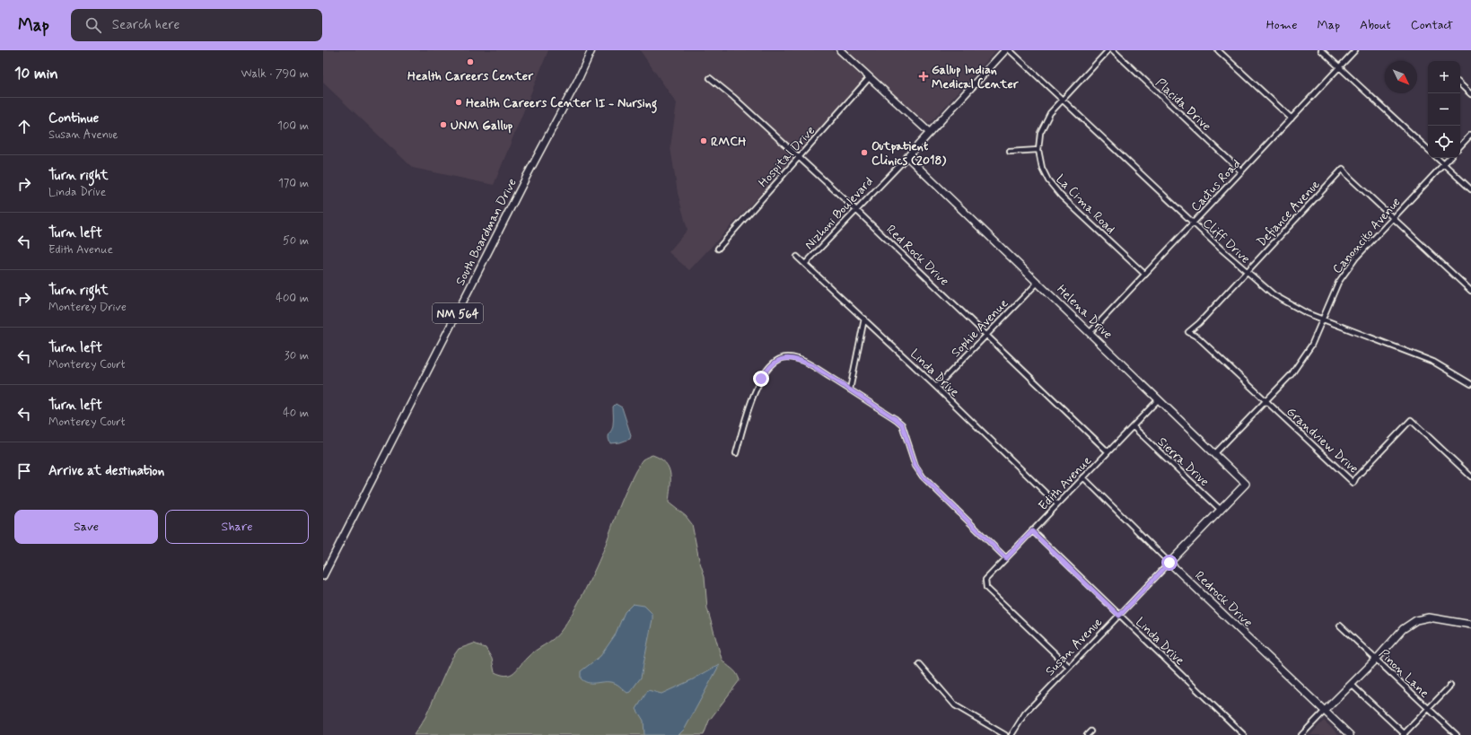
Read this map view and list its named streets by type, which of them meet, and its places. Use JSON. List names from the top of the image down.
{
  "streets": {
    "main road": [
      "Nizhoni Boulevard",
      "South Boardman Drive",
      "Helena Drive",
      "NM 564",
      "Redrock Drive",
      "Susan Avenue"
    ],
    "street": [
      "Placida Drive",
      "Hospital Drive",
      "Cactus Road",
      "La Cima Road",
      "Defiance Avenue",
      "Canoncito Avenue",
      "Cliff Drive",
      "Red Rock Drive",
      "Sophie Avenue",
      "Linda Drive",
      "Grandview Drive",
      "Sierra Drive",
      "Edith Avenue",
      "Pinon Lane"
    ]
  },
  "crossings": [
    ["Placida Drive", "Cactus Road"],
    ["Hospital Drive", "Red Rock Drive"],
    ["Cactus Road", "La Cima Road"],
    ["Cactus Road", "Cliff Drive"],
    ["Cactus Road", "Helena Drive"],
    ["La Cima Road", "Cliff Drive"],
    ["Nizhoni Boulevard", "Red Rock Drive"],
    ["Nizhoni Boulevard", "Helena Drive"],
    ["Nizhoni Boulevard", "Linda Drive"],
    ["Defiance Avenue", "Canoncito Avenue"],
    ["Defiance Avenue", "Cliff Drive"],
    ["Defiance Avenue", "Grandview Drive"],
    ["Canoncito Avenue", "Cliff Drive"],
    ["Canoncito Avenue", "Helena Drive"],
    ["Canoncito Avenue", "Grandview Drive"],
    ["Red Rock Drive", "Sophie Avenue"],
    ["Red Rock Drive", "Edith Avenue"],
    ["Helena Drive", "Sophie Avenue"],
    ["Helena Drive", "Edith Avenue"],
    ["Helena Drive", "Susan Avenue"],
    ["Sophie Avenue", "Linda Drive"],
    ["Linda Drive", "Edith Avenue"],
    ["Linda Drive", "Susan Avenue"],
    ["Sierra Drive", "Edith Avenue"],
    ["Sierra Drive", "Susan Avenue"],
    ["Edith Avenue", "Redrock Drive"],
    ["Edith Avenue", "Susan Avenue"],
    ["Redrock Drive", "Susan Avenue"]
  ],
  "places": {
    "other": [
      "Health Careers Center",
      "Health Careers Center II - Nursing",
      "UNM Gallup",
      "RMCH",
      "Outpatient Clinics (2018)"
    ],
    "health": ["Gallup Indian Medical Center"]
  },
  "north": "bottom right",
  "page": {
    "header": "Map",
    "search": "Search here",
    "nav": [
      "Home",
      "Map",
      "About",
      "Contact"
    ],
    "heading": ["10 min", "Walk · 790 m"],
    "map_buttons": ["+", "−"],
    "list": [
      ["Continue", "Susan Avenue", "100 m"],
      ["Turn right", "Linda Drive", "170 m"],
      ["Turn left", "Edith Avenue", "50 m"],
      ["Turn right", "Monterey Drive", "400 m"],
      ["Turn left", "Monterey Court", "30 m"],
      ["Turn left", "Monterey Court", "40 m"],
      "Arrive at destination"
    ],
    "buttons": ["Save", "Share"]
  }
}
